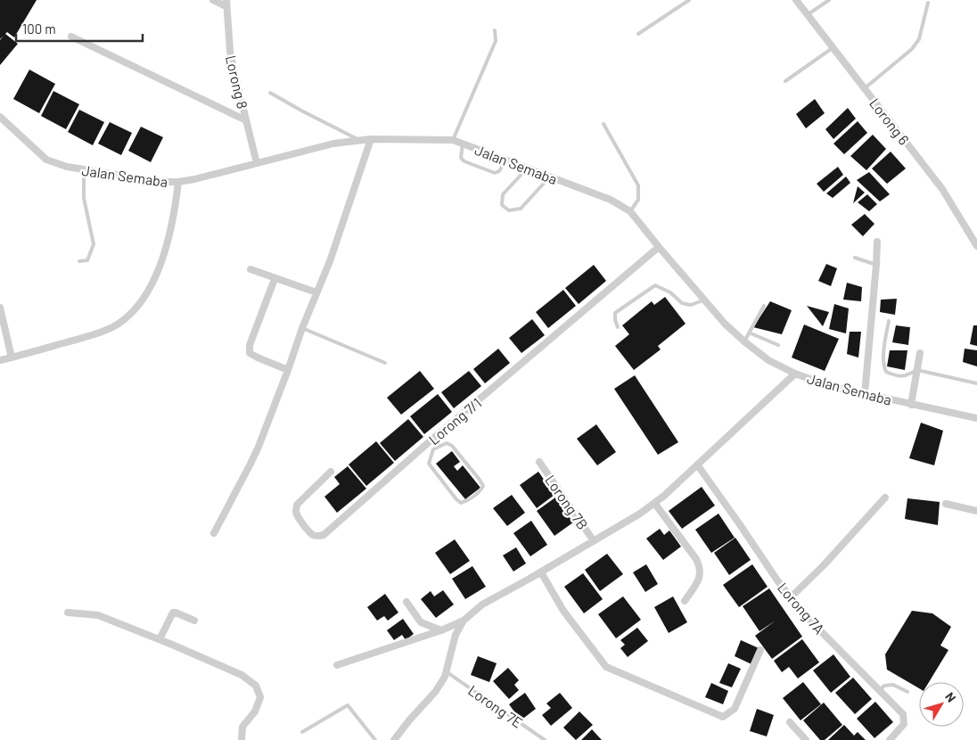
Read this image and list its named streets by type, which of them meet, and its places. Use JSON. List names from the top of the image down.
{
  "streets": {
    "street": [
      "Lorong 8",
      "Lorong 6",
      "Jalan Semaba",
      "Lorong 7/1",
      "Lorong 7B",
      "Lorong 7A"
    ],
    "lane": ["Lorong 7E"]
  },
  "crossings": [
    ["Lorong 8", "Jalan Semaba"],
    ["Jalan Semaba", "Lorong 7/1"]
  ],
  "scale_bar": "100 m",
  "north": "top right"
}
